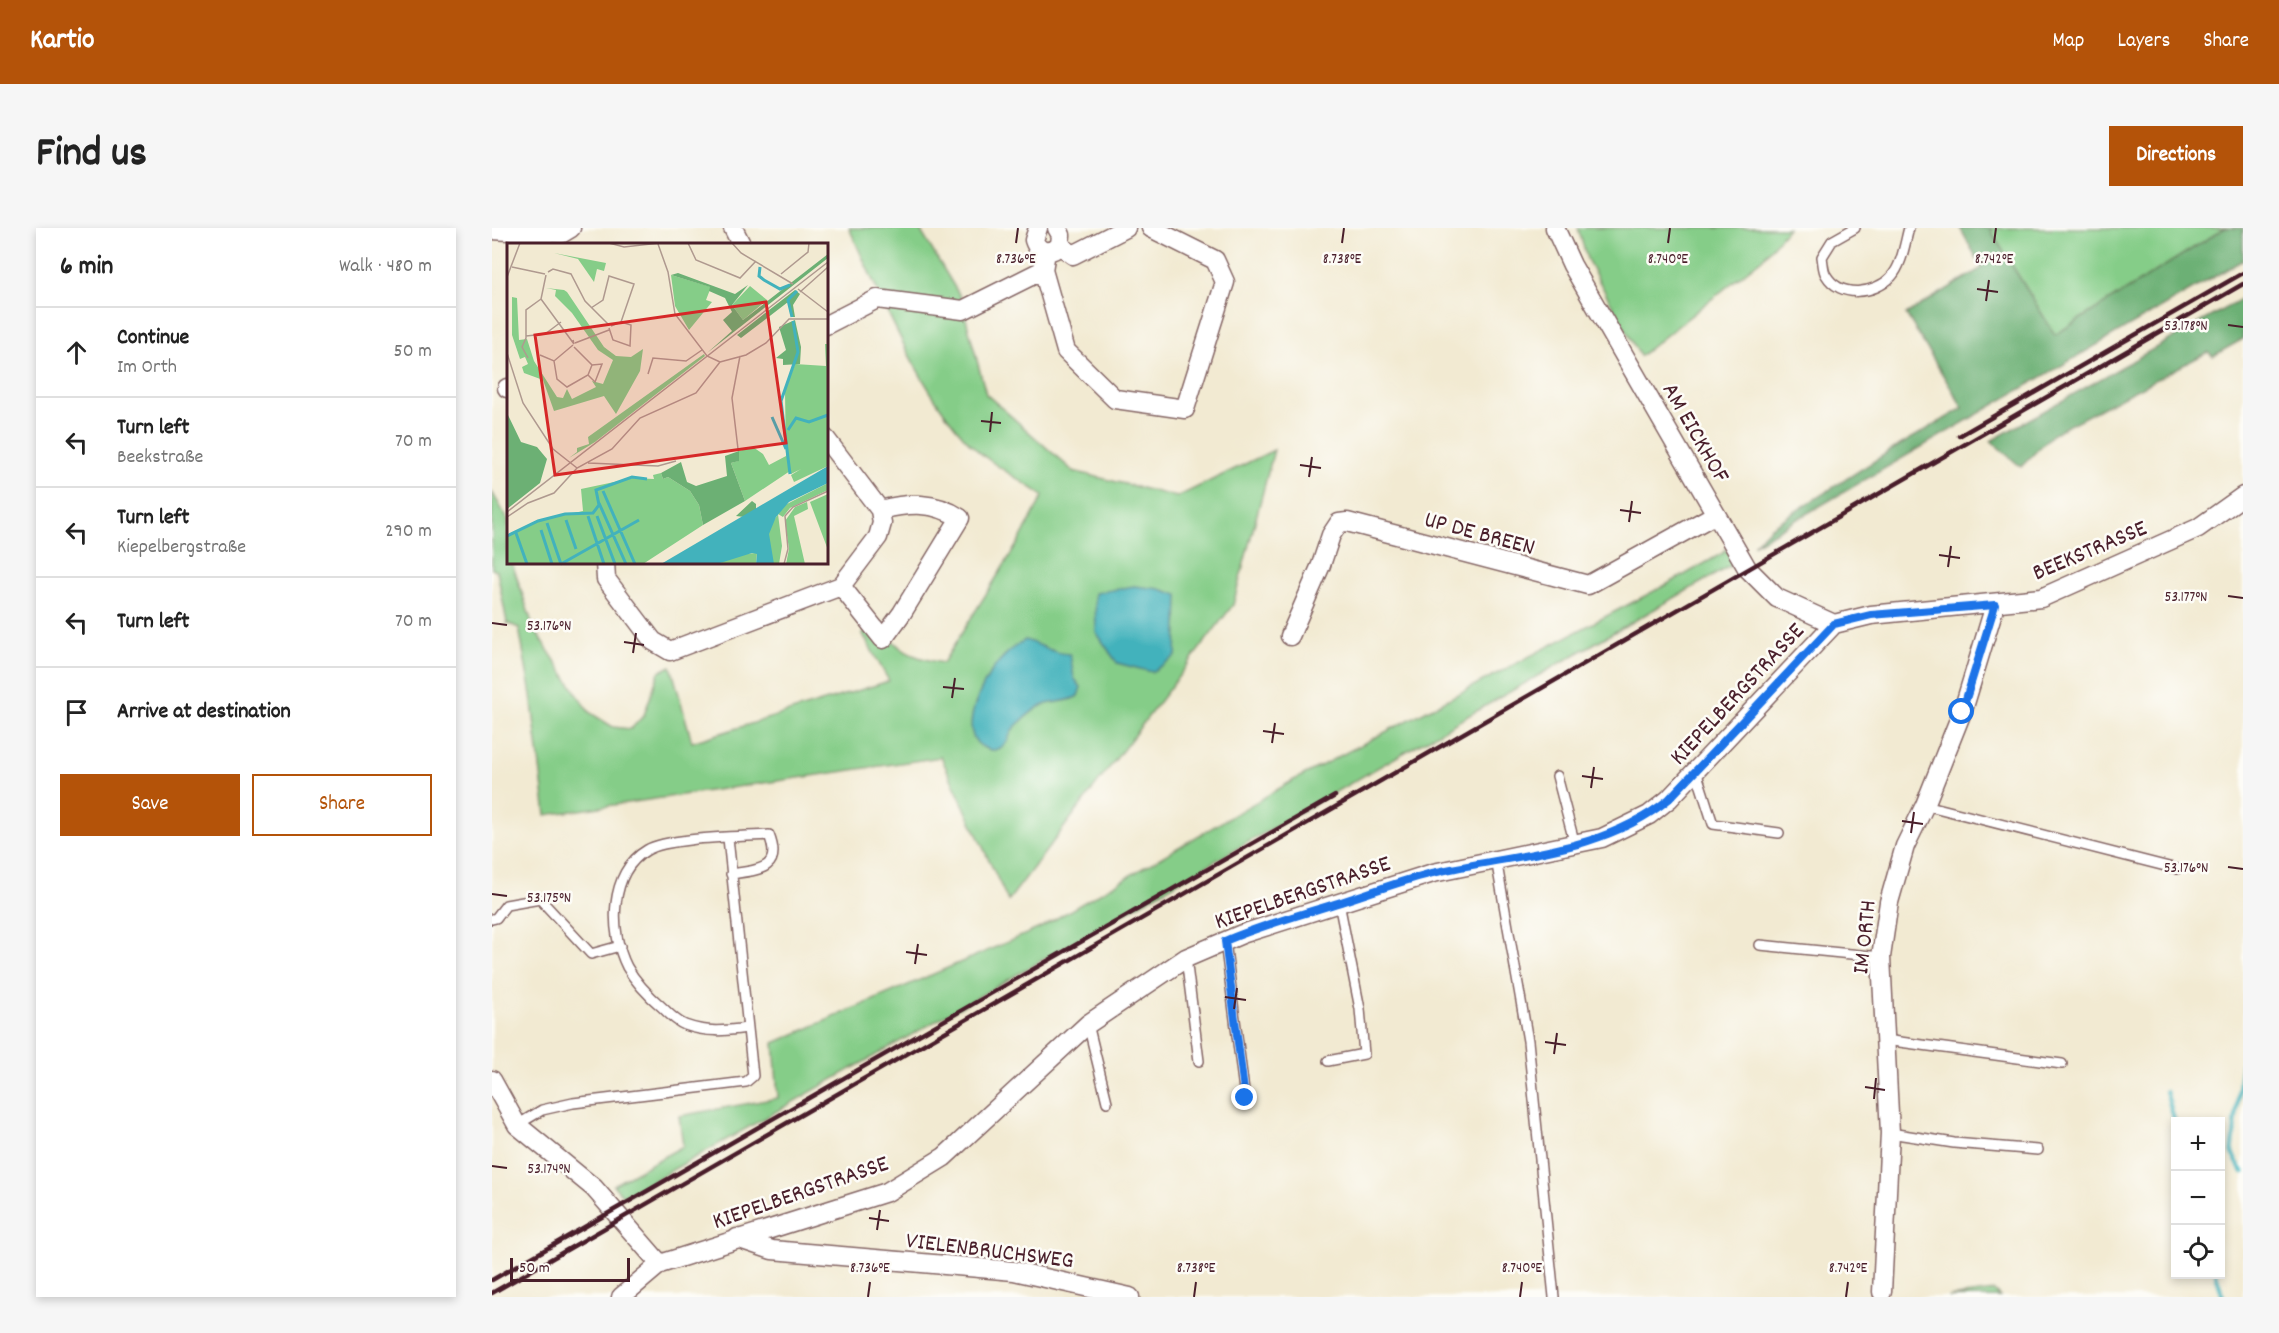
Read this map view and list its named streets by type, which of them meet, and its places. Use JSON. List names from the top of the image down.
{
  "streets": {
    "street": [
      "AM EICKHOF",
      "UP DE BREEN",
      "BEEKSTRASSE",
      "KIEPELBERGSTRASSE",
      "IM ORTH",
      "VIELENBRUCHSWEG"
    ]
  },
  "crossings": [
    ["AM EICKHOF", "UP DE BREEN"],
    ["AM EICKHOF", "BEEKSTRASSE"],
    ["AM EICKHOF", "KIEPELBERGSTRASSE"],
    ["BEEKSTRASSE", "KIEPELBERGSTRASSE"],
    ["BEEKSTRASSE", "IM ORTH"],
    ["KIEPELBERGSTRASSE", "VIELENBRUCHSWEG"]
  ],
  "scale_bar": "50 m",
  "page": {
    "header": "Kartio",
    "nav": ["Map", "Layers", "Share"],
    "title": "Find us",
    "buttons": [
      "Directions",
      ["Save", "Share"]
    ],
    "heading": ["6 min", "Walk · 480 m"],
    "list": [
      ["Continue", "Im Orth", "50 m"],
      ["Turn left", "Beekstraße", "70 m"],
      ["Turn left", "Kiepelbergstraße", "290 m"],
      ["Turn left", "70 m"],
      "Arrive at destination"
    ],
    "map_buttons": ["+", "−"],
    "scale": "50 m"
  },
  "coordinates": [
    "8.736°E",
    "8.738°E",
    "8.740°E",
    "8.742°E",
    "53.178°N",
    "53.177°N",
    "53.176°N",
    "53.175°N",
    "53.174°N"
  ]
}
